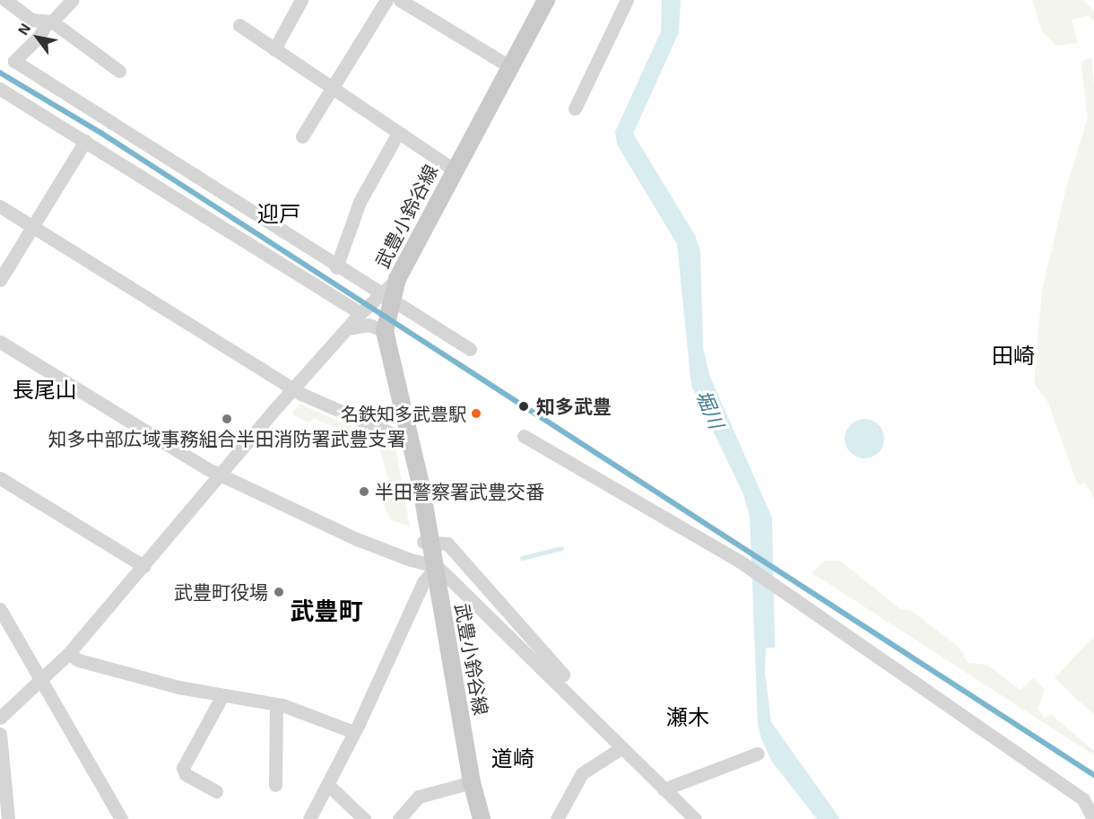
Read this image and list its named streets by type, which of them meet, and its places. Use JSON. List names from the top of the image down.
{
  "streets": {
    "main road": ["武豊小鈴谷線"]
  },
  "districts": [
    "迎戸",
    "田崎",
    "長尾山",
    "武豊町",
    "瀬木",
    "道崎"
  ],
  "water": ["堀川"],
  "places": [
    "知多武豊",
    "名鉄知多武豊駅",
    "知多中部広域事務組合半田消防署武豊支署",
    "半田警察署武豊交番",
    "武豊町役場"
  ],
  "north": "top left"
}
